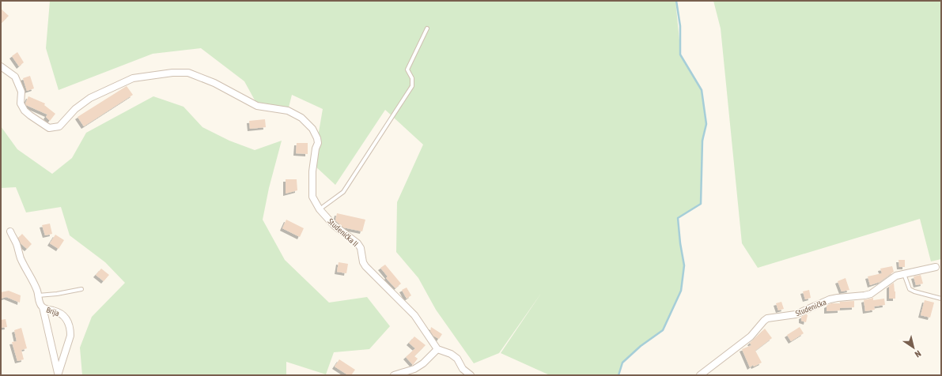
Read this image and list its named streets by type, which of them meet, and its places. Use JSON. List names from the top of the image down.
{
  "streets": {
    "street": ["Studenička II", "Studenička", "Brija"]
  },
  "north": "bottom right"
}
